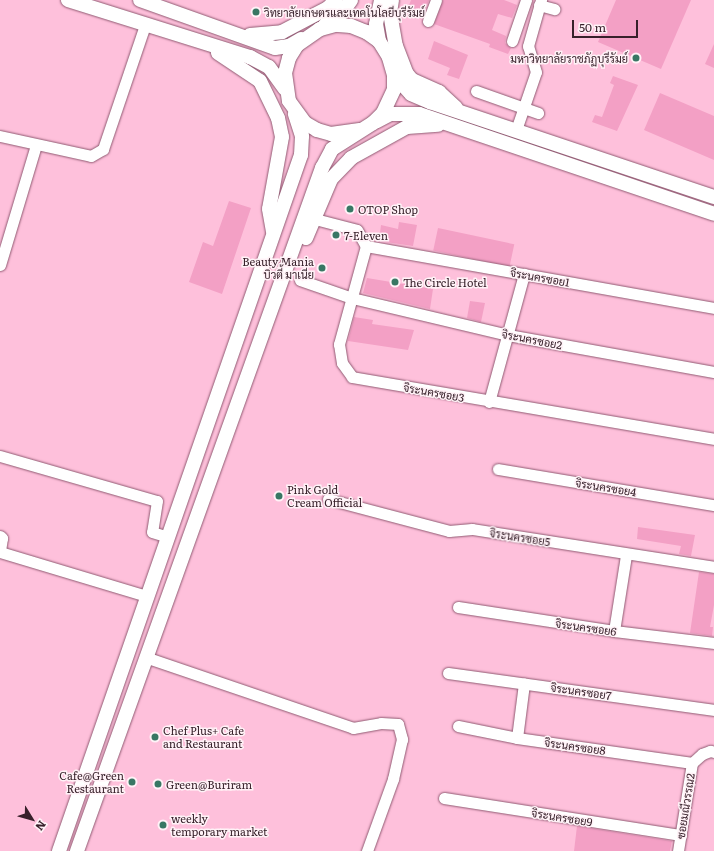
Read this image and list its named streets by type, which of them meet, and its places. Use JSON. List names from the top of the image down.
{
  "streets": {
    "street": [
      "จิระนครซอย1",
      "จิระนครซอย2",
      "จิระนครซอย3",
      "จิระนครซอย4",
      "จิระนครซอย5",
      "จิระนครซอย6",
      "จิระนครซอย7",
      "จิระนครซอย8",
      "ซอยมณีวรรณ2",
      "จิระนครซอย9"
    ]
  },
  "crossings": [
    ["จิระนครซอย1", "จิระนครซอย3"],
    ["จิระนครซอย2", "จิระนครซอย3"],
    ["จิระนครซอย8", "ซอยมณีวรรณ2"],
    ["ซอยมณีวรรณ2", "จิระนครซอย9"]
  ],
  "places": [
    "วิทยาลัยเกษตรและเทคโนโลยีบุรีรัมย์",
    "มหาวิทยาลัยราชภัฏบุรีรัมย์",
    "OTOP Shop",
    "7-Eleven",
    "Beauty Mania บิวตี้ มาเนีย",
    "The Circle Hotel",
    "Pink Gold Cream Official",
    "Chef Plus+ Cafe and Restaurant",
    "Cafe@Green Restaurant",
    "Green@Buriram",
    "weekly temporary market"
  ],
  "scale_bar": "50 m",
  "north": "bottom right"
}
